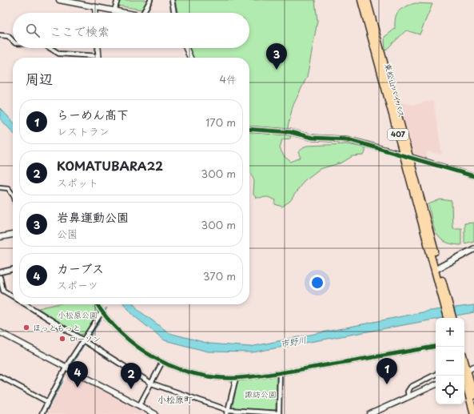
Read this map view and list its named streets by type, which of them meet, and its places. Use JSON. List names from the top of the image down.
{
  "streets": {
    "highway": ["東松山バイパス", "407"]
  },
  "crossings": [
    ["東松山バイパス", "407"]
  ],
  "districts": ["小松原町"],
  "water": ["市野川"],
  "parks": ["小松原公園", "諏訪公園"],
  "places": ["ほっともっと", "ローソン"],
  "page": {
    "search": "ここで検索",
    "pins": [
      "3",
      "1",
      "4",
      "2"
    ],
    "heading": ["周辺", "4件"],
    "list": [
      {
        "mark": "1",
        "name": "らーめん髙下",
        "note": "レストラン",
        "value": "170 m"
      },
      {
        "mark": "2",
        "name": "KOMATUBARA22",
        "note": "スポット",
        "value": "300 m"
      },
      {
        "mark": "3",
        "name": "岩鼻運動公園",
        "note": "公園",
        "value": "300 m"
      },
      {
        "mark": "4",
        "name": "カーブス",
        "note": "スポーツ",
        "value": "370 m"
      }
    ],
    "map_buttons": ["+", "−"]
  }
}
